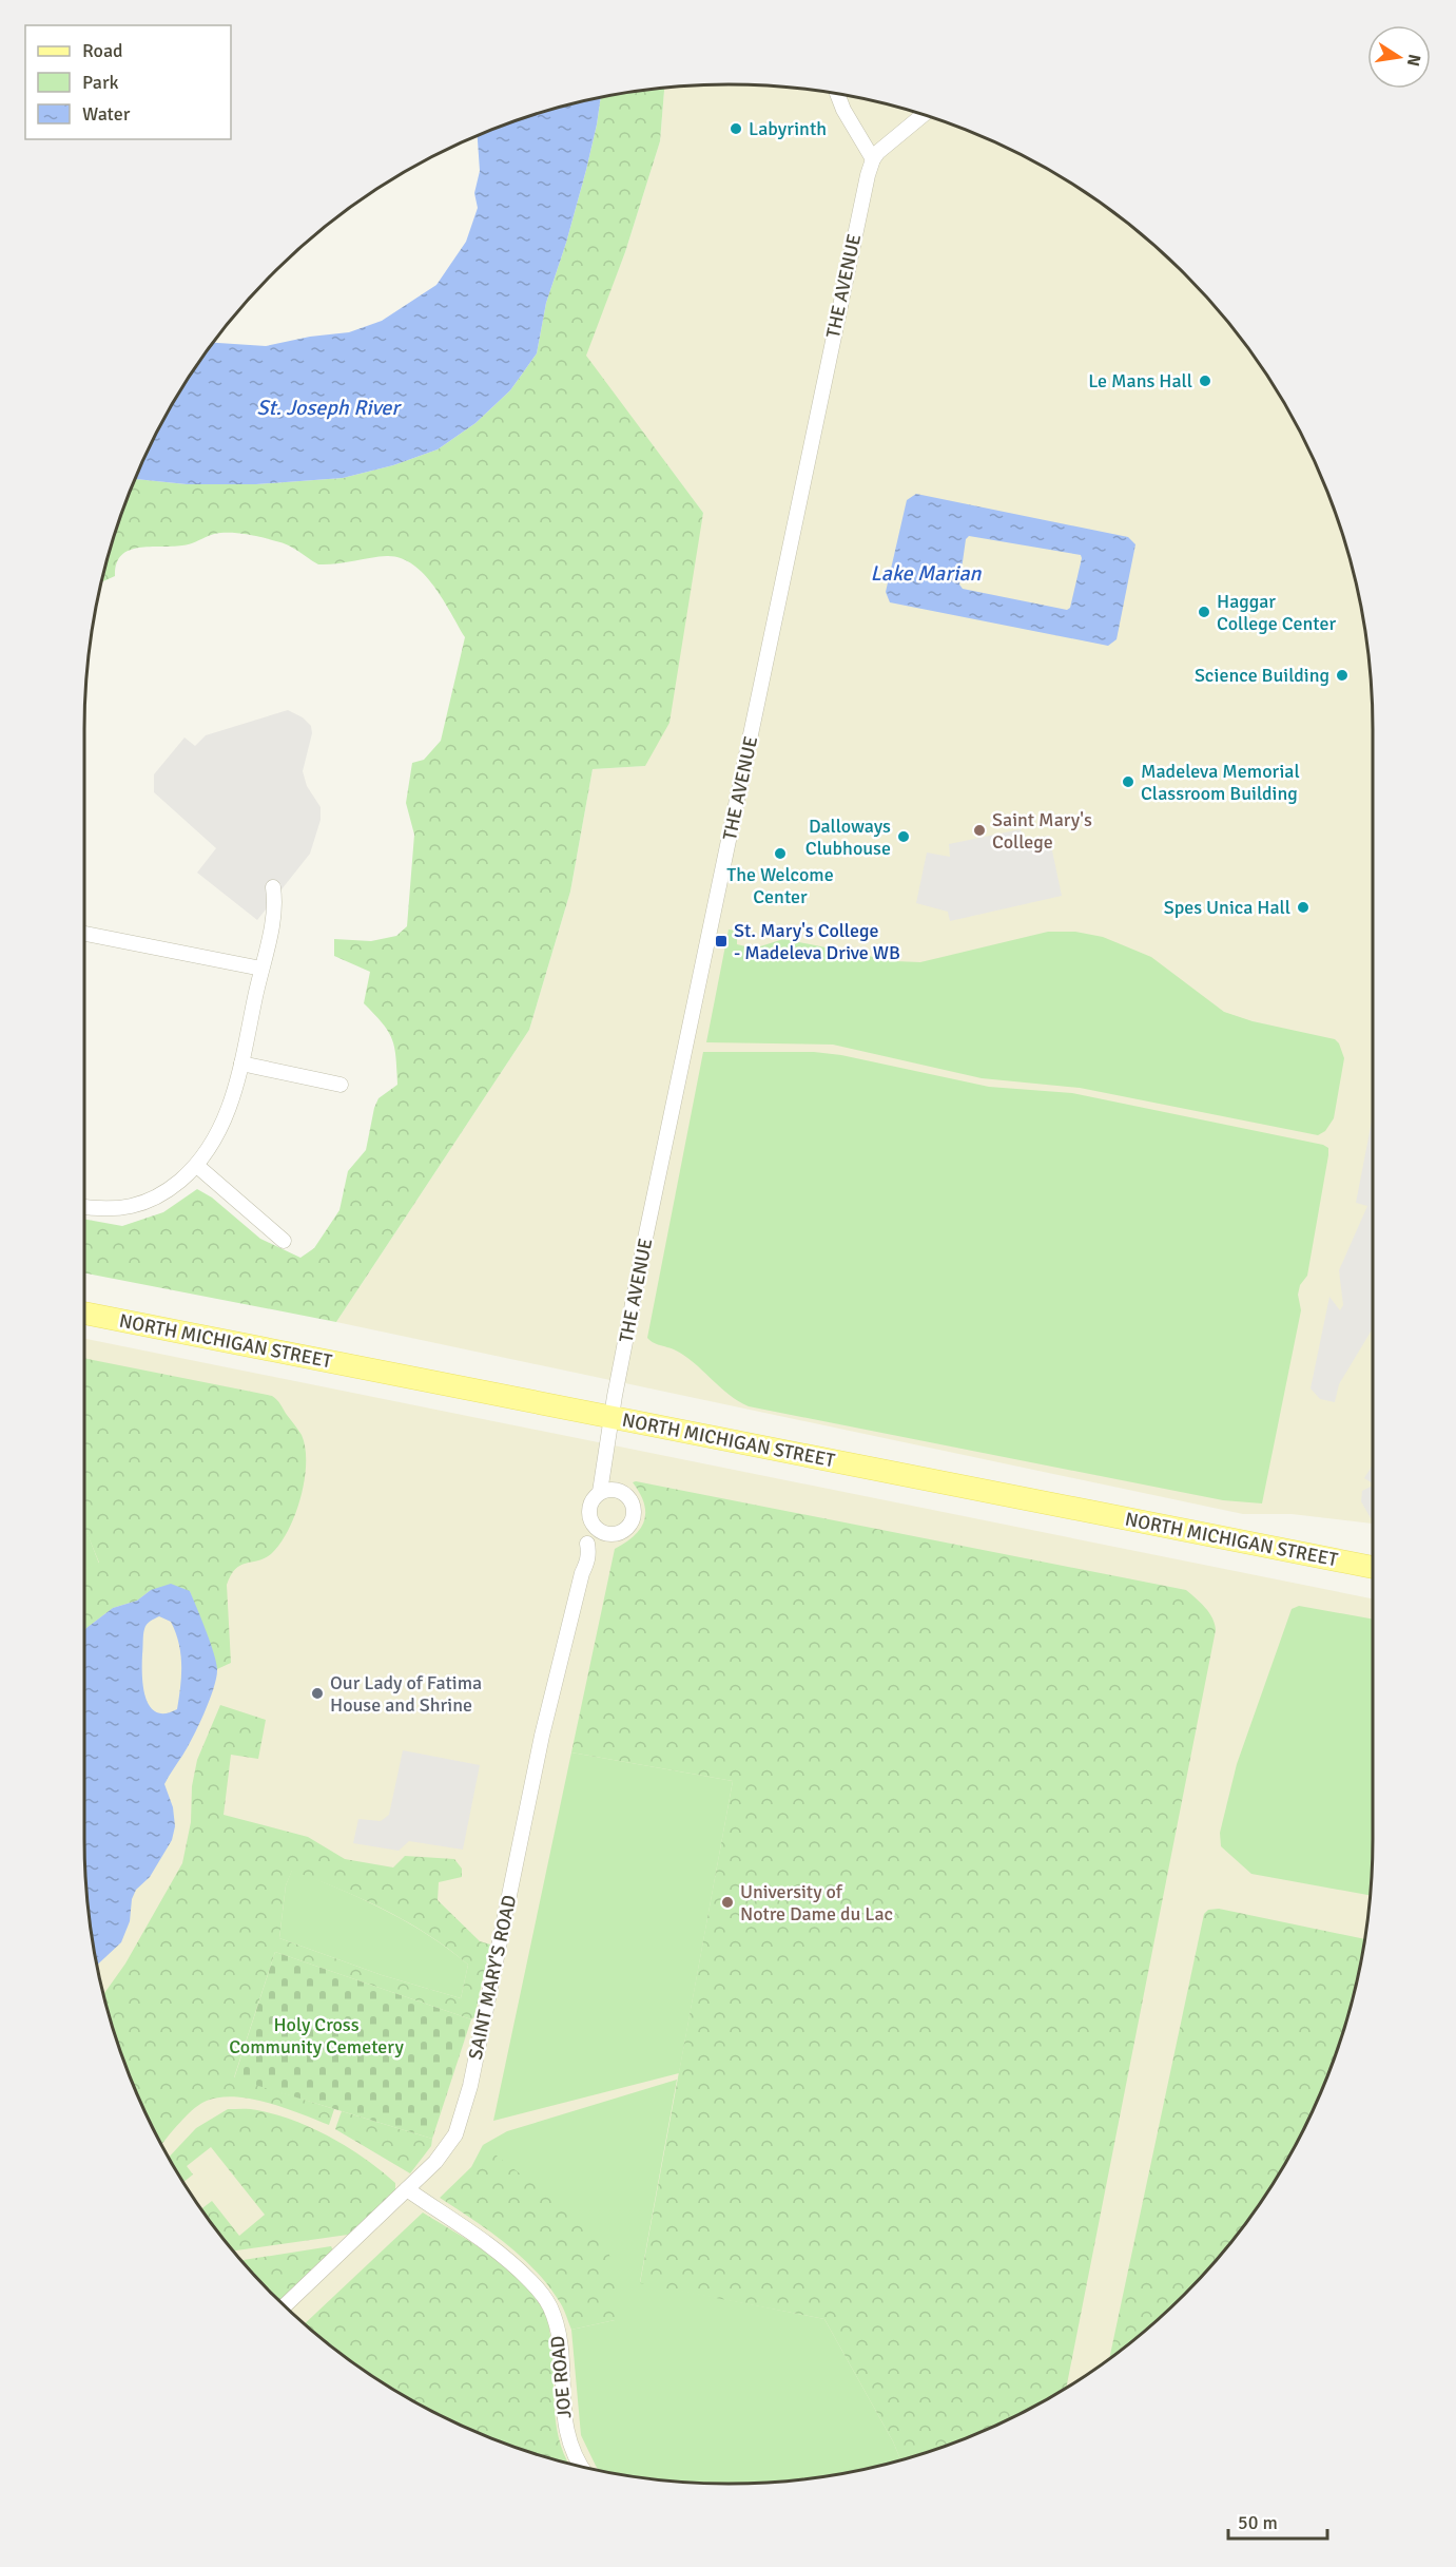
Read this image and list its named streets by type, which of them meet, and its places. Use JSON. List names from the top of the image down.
{
  "streets": {
    "main road": ["NORTH MICHIGAN STREET"],
    "street": ["THE AVENUE", "SAINT MARY'S ROAD", "JOE ROAD"]
  },
  "crossings": [
    ["THE AVENUE", "NORTH MICHIGAN STREET"],
    ["THE AVENUE", "SAINT MARY'S ROAD"],
    ["NORTH MICHIGAN STREET", "SAINT MARY'S ROAD"],
    ["SAINT MARY'S ROAD", "JOE ROAD"]
  ],
  "water": ["St. Joseph River", "Lake Marian"],
  "parks": ["Holy Cross Community Cemetery"],
  "places": {
    "other": [
      "Labyrinth",
      "Le Mans Hall",
      "Haggar College Center",
      "Science Building",
      "Madeleva Memorial Classroom Building",
      "Saint Mary's College",
      "Dalloways Clubhouse",
      "The Welcome Center",
      "Spes Unica Hall",
      "Our Lady of Fatima House and Shrine",
      "University of Notre Dame du Lac"
    ],
    "transit": ["St. Mary's College - Madeleva Drive WB"]
  },
  "legend": ["Road", "Park", "Water"],
  "scale_bar": "50 m",
  "north": "right"
}
